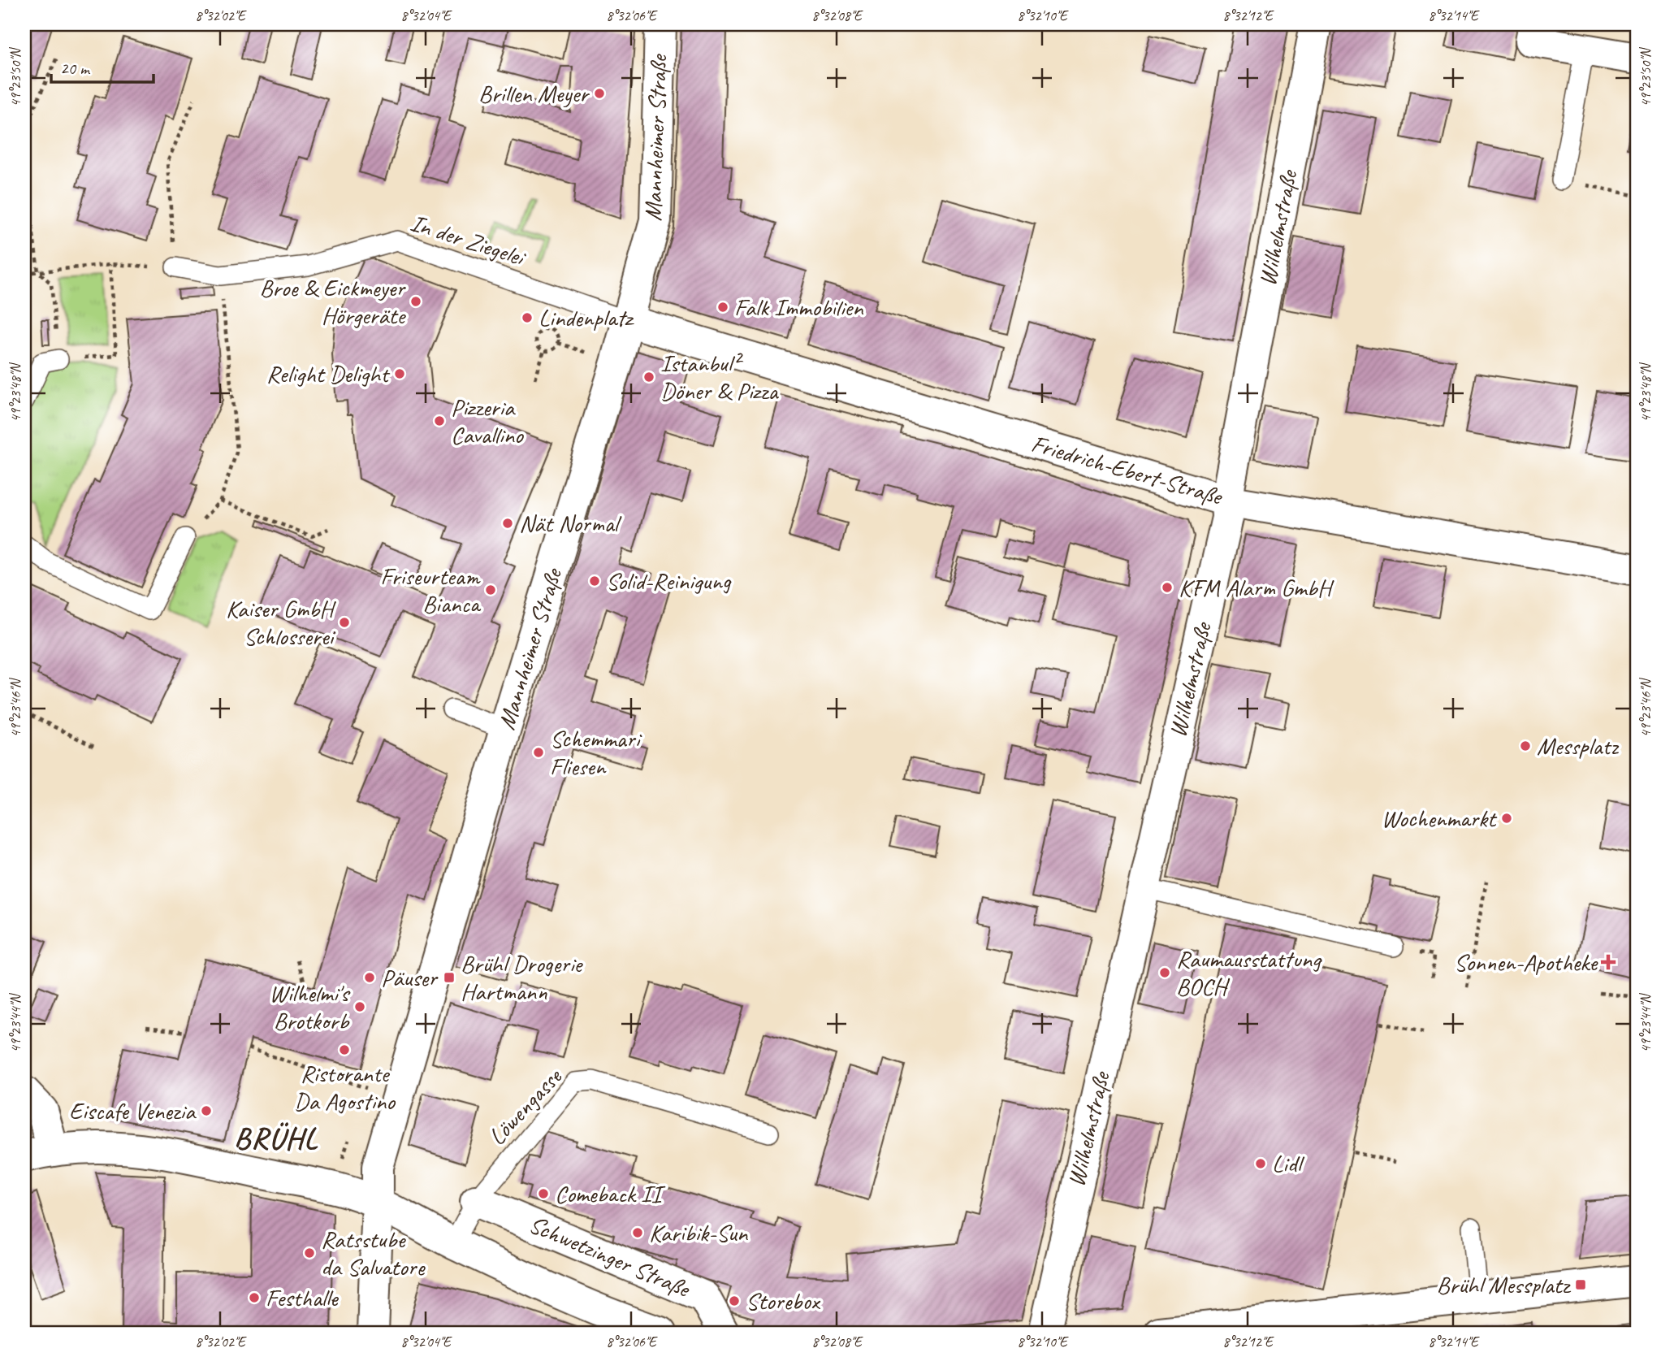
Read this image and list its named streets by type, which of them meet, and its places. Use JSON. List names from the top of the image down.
{
  "streets": {
    "street": [
      "Mannheimer Straße",
      "Wilhelmstraße",
      "Friedrich-Ebert-Straße",
      "Schwetzinger Straße"
    ],
    "lane": ["In der Ziegelei", "Löwengasse"]
  },
  "crossings": [
    ["Mannheimer Straße", "In der Ziegelei"],
    ["Mannheimer Straße", "Friedrich-Ebert-Straße"],
    ["Mannheimer Straße", "Schwetzinger Straße"],
    ["Wilhelmstraße", "Friedrich-Ebert-Straße"],
    ["In der Ziegelei", "Friedrich-Ebert-Straße"],
    ["Löwengasse", "Schwetzinger Straße"]
  ],
  "districts": ["BRÜHL"],
  "places": {
    "other": [
      "Brillen Meyer",
      "Broe & Eickmeyer Hörgeräte",
      "Falk Immobilien",
      "Lindenplatz",
      "Relight Delight",
      "Istanbul² Döner & Pizza",
      "Pizzeria Cavallino",
      "Nät Normal",
      "Solid-Reinigung",
      "KFM Alarm GmbH",
      "Friseurteam Bianca",
      "Kaiser GmbH Schlosserei",
      "Messplatz",
      "Schemmari Fliesen",
      "Wochenmarkt",
      "Raumausstattung BOCH",
      "Päuser",
      "Wilhelmi's Brotkorb",
      "Ristorante Da Agostino",
      "Eiscafe Venezia",
      "Lidl",
      "Comeback II",
      "Karibik-Sun",
      "Ratsstube da Salvatore",
      "Festhalle",
      "Storebox"
    ],
    "health": ["Sonnen-Apotheke"],
    "transit": ["Brühl Drogerie Hartmann", "Brühl Messplatz"]
  },
  "scale_bar": "20 m",
  "coordinates": [
    "8°32'02\"E",
    "8°32'04\"E",
    "8°32'06\"E",
    "8°32'08\"E",
    "8°32'10\"E",
    "8°32'12\"E",
    "8°32'14\"E",
    "49°23'50\"N",
    "49°23'48\"N",
    "49°23'46\"N",
    "49°23'44\"N"
  ]
}
